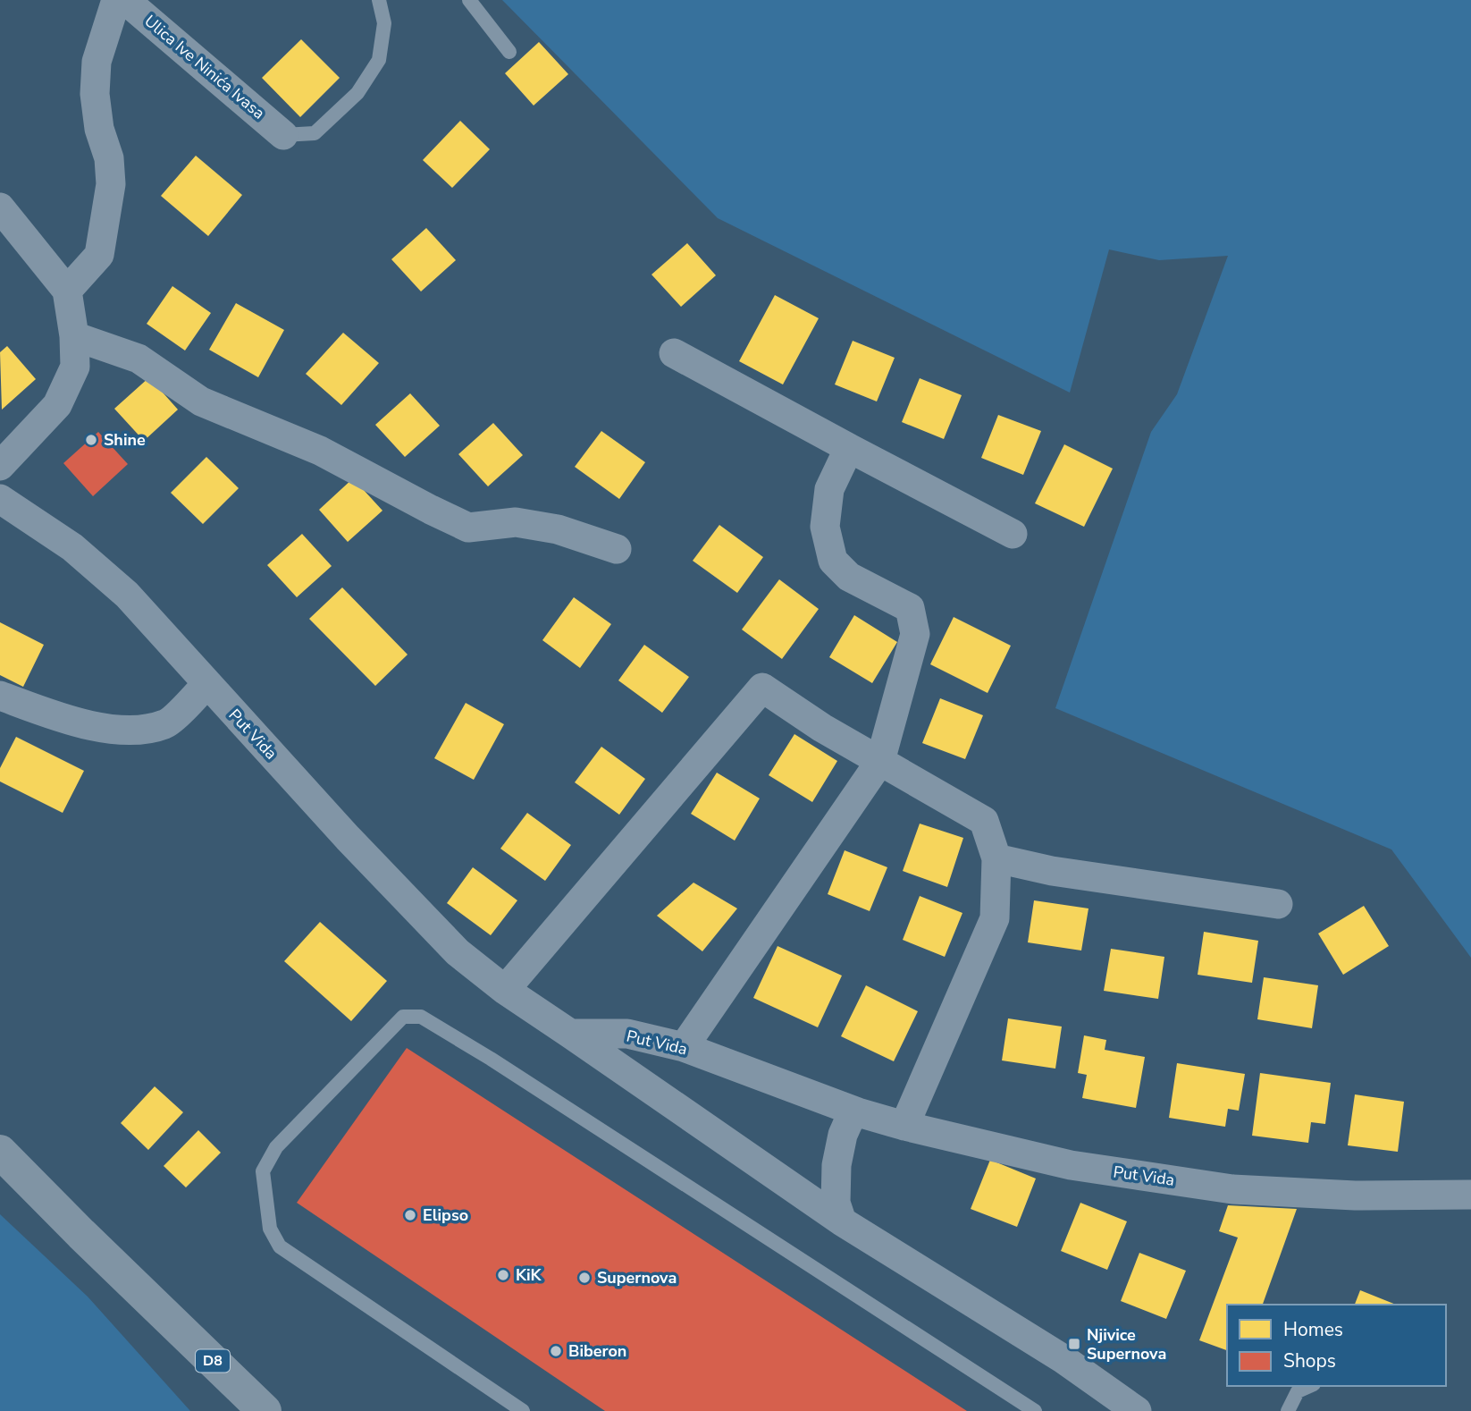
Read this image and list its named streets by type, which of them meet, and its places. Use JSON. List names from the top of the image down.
{
  "streets": {
    "main road": ["D8"],
    "street": ["Ulica Ive Ninića Ivasa", "Put Vida"]
  },
  "places": {
    "other": [
      "Shine",
      "Elipso",
      "KiK",
      "Supernova",
      "Biberon"
    ],
    "transit": ["Njivice Supernova"]
  },
  "legend": ["Homes", "Shops"]
}
